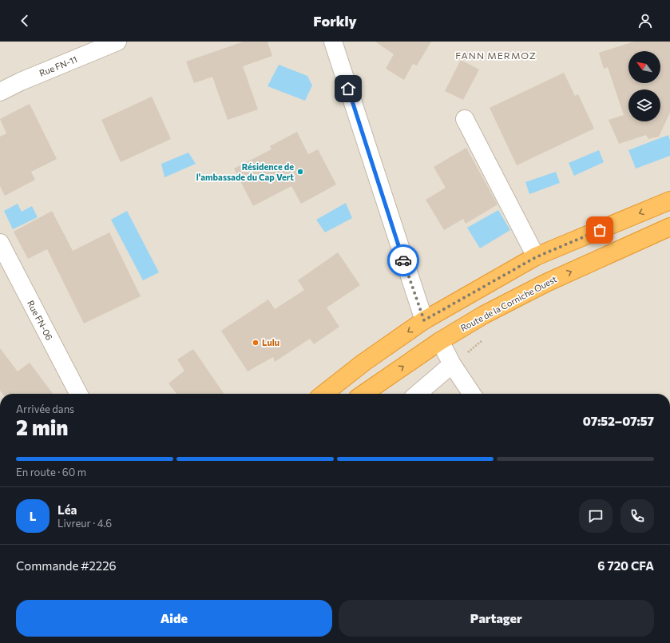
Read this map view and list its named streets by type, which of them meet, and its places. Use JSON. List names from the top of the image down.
{
  "streets": {
    "highway": ["Route de la Corniche Ouest"],
    "street": ["Rue FN-11", "Rue FN-06"]
  },
  "districts": ["FANN MERMOZ"],
  "places": ["Résidence de l'ambassade du Cap Vert", "Lulu"],
  "north": "top left",
  "page": {
    "header": "Forkly",
    "heading": ["2 min", "Arrivée dans", "07:52–07:57"],
    "panel": [
      "Léa",
      "Livreur · 4.6",
      "Commande #2226",
      "6 720 CFA"
    ],
    "bar": "En route · 60 m",
    "round": "L",
    "buttons": ["Aide", "Partager"]
  }
}
